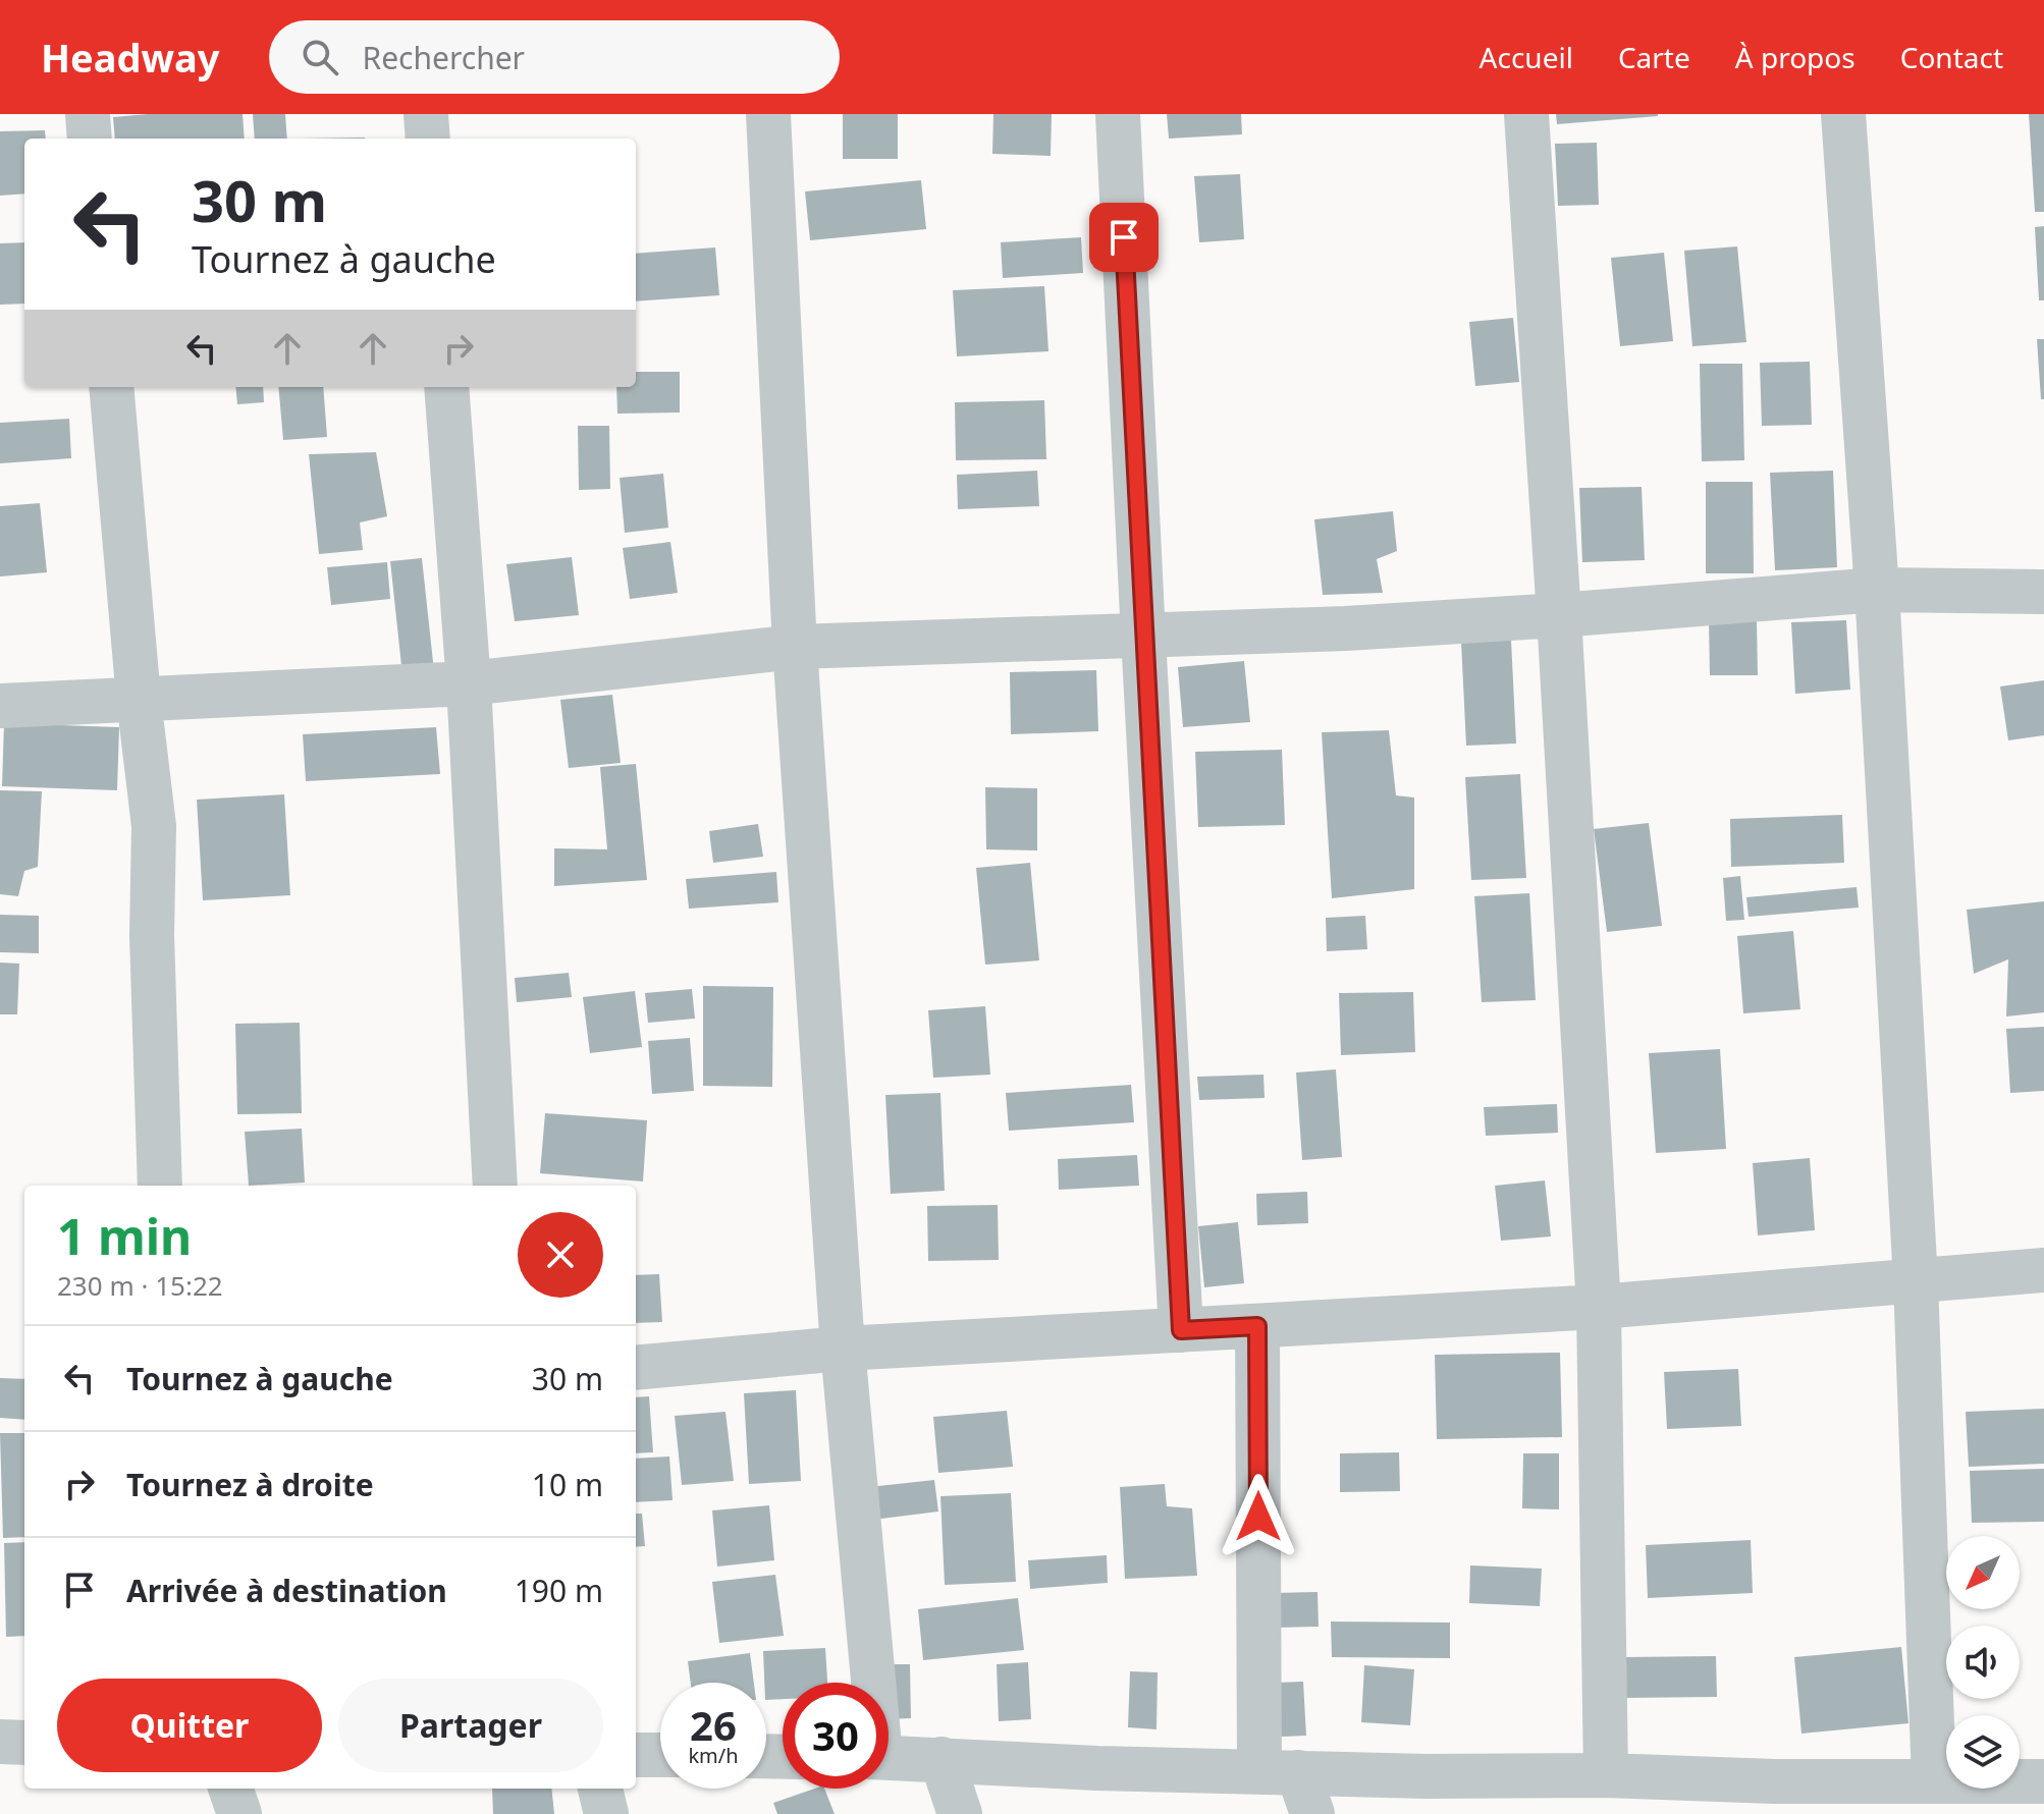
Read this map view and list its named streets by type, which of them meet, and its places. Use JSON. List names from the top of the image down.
{
  "north": "bottom left",
  "page": {
    "header": "Headway",
    "search": "Rechercher",
    "nav": [
      "Accueil",
      "Carte",
      "À propos",
      "Contact"
    ],
    "turn": ["30 m", "Tournez à gauche"],
    "heading": ["1 min", "230 m · 15:22"],
    "list": [
      {
        "name": "Tournez à gauche",
        "value": "30 m"
      },
      {
        "name": "Tournez à droite",
        "value": "10 m"
      },
      {
        "name": "Arrivée à destination",
        "value": "190 m"
      }
    ],
    "buttons": ["Quitter", "Partager"],
    "speed": "26 km/h",
    "limit": "30"
  }
}
